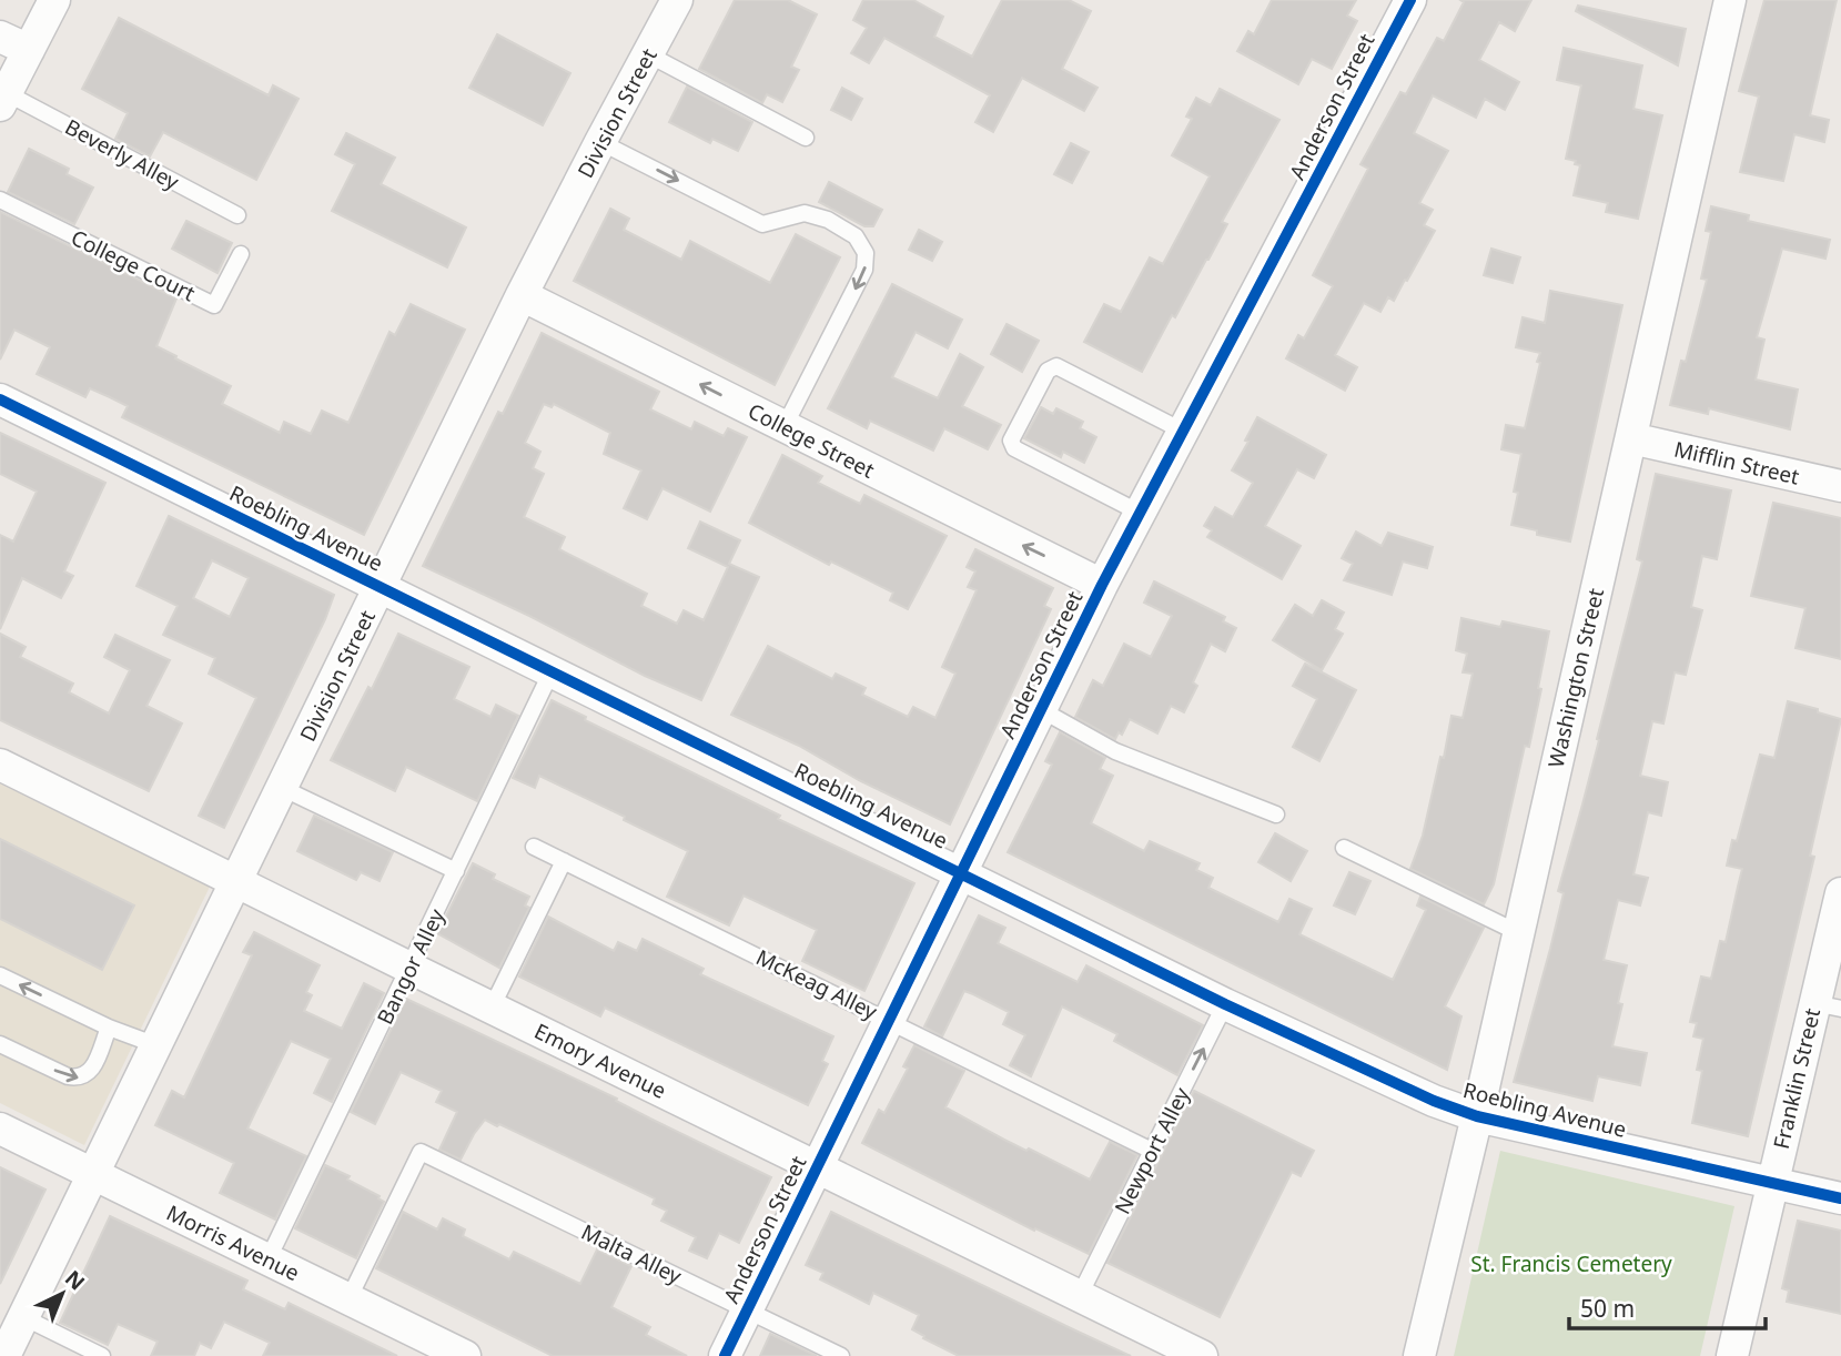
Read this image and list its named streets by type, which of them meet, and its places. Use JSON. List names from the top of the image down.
{
  "streets": {
    "street": [
      "Anderson Street",
      "Division Street",
      "College Street",
      "Mifflin Street",
      "Roebling Avenue",
      "Washington Street",
      "Emory Avenue",
      "Franklin Street",
      "Morris Avenue"
    ],
    "lane": [
      "Beverly Alley",
      "College Court",
      "Bangor Alley",
      "McKeag Alley",
      "Newport Alley",
      "Malta Alley"
    ]
  },
  "crossings": [
    ["Anderson Street", "College Street"],
    ["Anderson Street", "Roebling Avenue"],
    ["Anderson Street", "McKeag Alley"],
    ["Anderson Street", "Emory Avenue"],
    ["Anderson Street", "Malta Alley"],
    ["Division Street", "College Street"],
    ["Division Street", "Roebling Avenue"],
    ["Division Street", "Emory Avenue"],
    ["Division Street", "Morris Avenue"],
    ["Mifflin Street", "Washington Street"],
    ["Roebling Avenue", "Washington Street"],
    ["Roebling Avenue", "Bangor Alley"],
    ["Roebling Avenue", "Franklin Street"],
    ["Roebling Avenue", "Newport Alley"],
    ["Bangor Alley", "Emory Avenue"],
    ["Bangor Alley", "Morris Avenue"],
    ["McKeag Alley", "Newport Alley"],
    ["Emory Avenue", "Newport Alley"],
    ["Morris Avenue", "Malta Alley"]
  ],
  "one_way": ["College Street", "Newport Alley"],
  "parks": ["St. Francis Cemetery"],
  "scale_bar": "50 m",
  "north": "top right"
}
